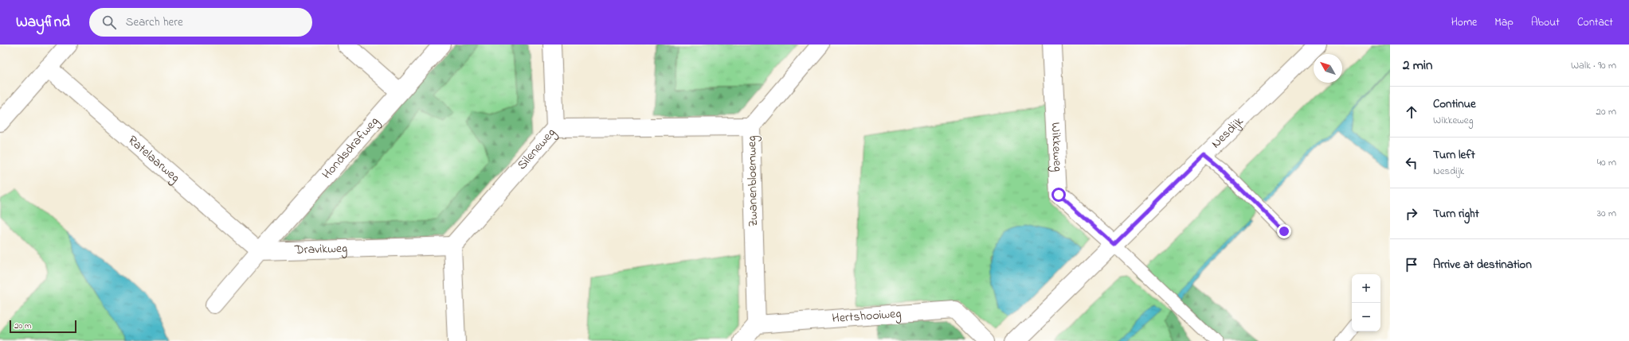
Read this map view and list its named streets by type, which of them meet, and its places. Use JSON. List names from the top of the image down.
{
  "streets": {
    "street": [
      "Nesdijk",
      "Hondsdrafweg",
      "Wikkeweg",
      "Sileneweg",
      "Ratelaarweg",
      "Zwanenbloemweg",
      "Dravikweg",
      "Hertshooiweg"
    ]
  },
  "crossings": [
    ["Nesdijk", "Wikkeweg"],
    ["Hondsdrafweg", "Ratelaarweg"],
    ["Hondsdrafweg", "Dravikweg"],
    ["Sileneweg", "Zwanenbloemweg"],
    ["Sileneweg", "Dravikweg"],
    ["Ratelaarweg", "Dravikweg"],
    ["Zwanenbloemweg", "Hertshooiweg"]
  ],
  "scale_bar": "20 m",
  "north": "top left",
  "page": {
    "header": "Wayfind",
    "search": "Search here",
    "nav": [
      "Home",
      "Map",
      "About",
      "Contact"
    ],
    "heading": ["2 min", "Walk · 90 m"],
    "list": [
      ["Continue", "Wikkeweg", "20 m"],
      ["Turn left", "Nesdijk", "40 m"],
      ["Turn right", "30 m"],
      "Arrive at destination"
    ],
    "map_buttons": ["+", "−"],
    "scale": "20 m"
  }
}
